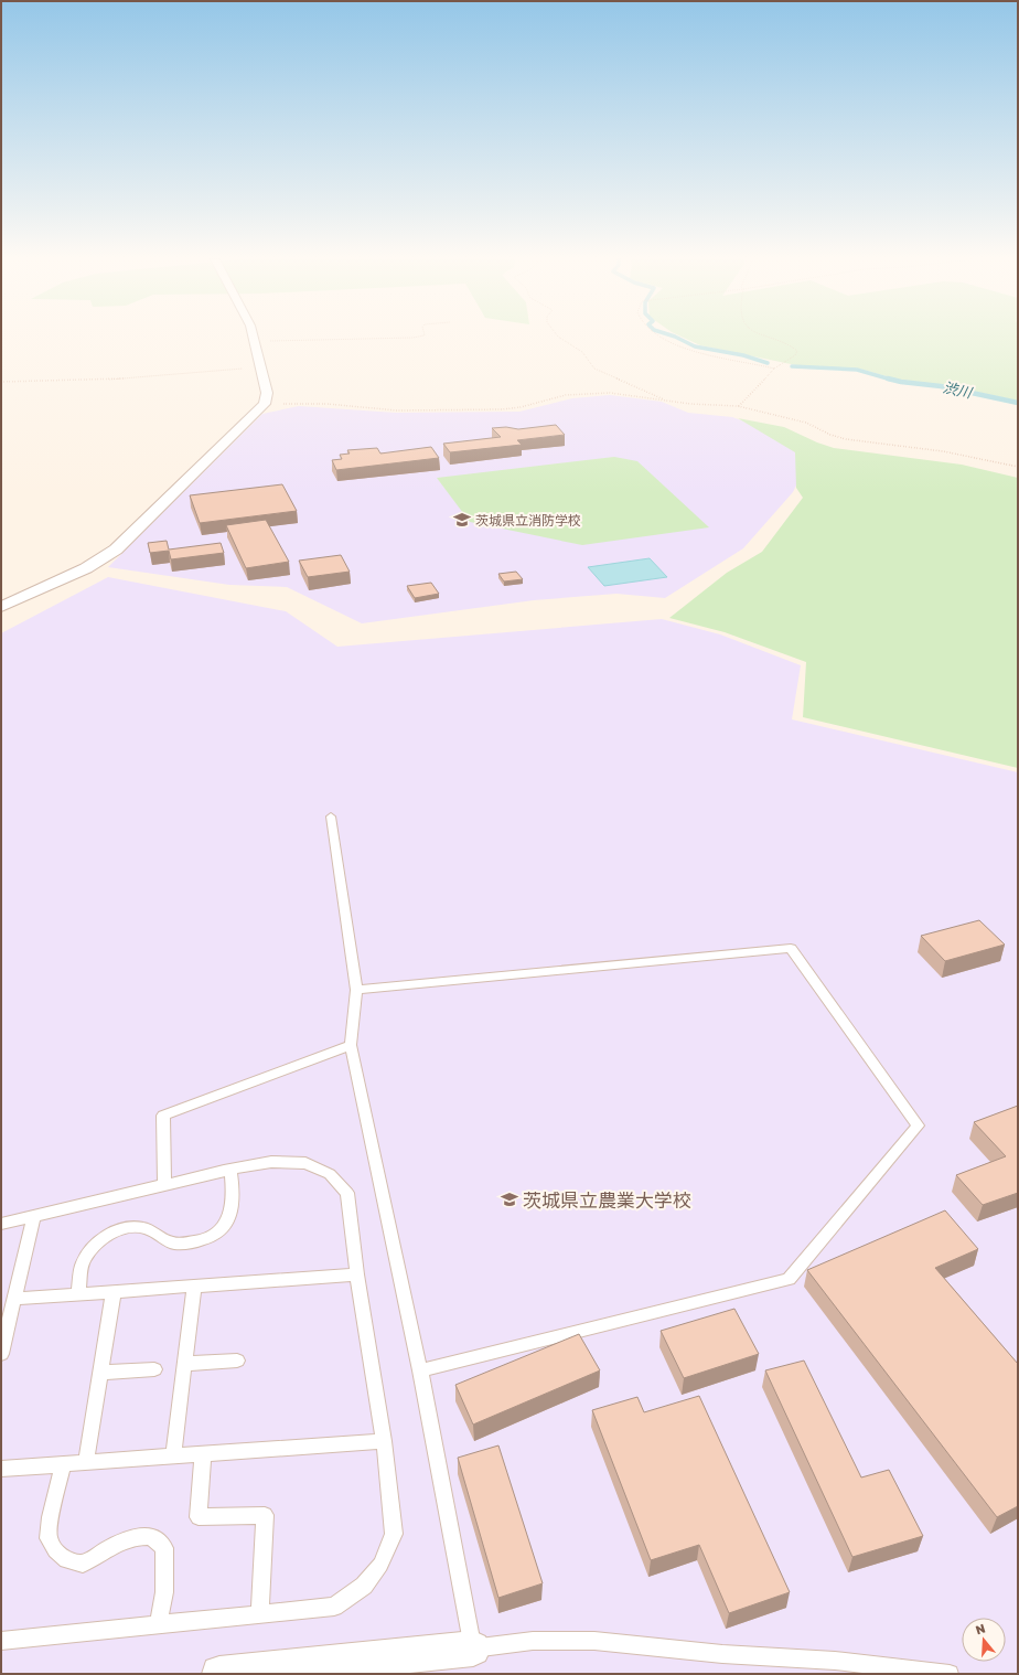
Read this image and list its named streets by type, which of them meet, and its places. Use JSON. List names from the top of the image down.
{
  "water": ["渋川"],
  "places": {
    "school or university": ["茨城県立消防学校", "茨城県立農業大学校"]
  },
  "north": "top"
}
